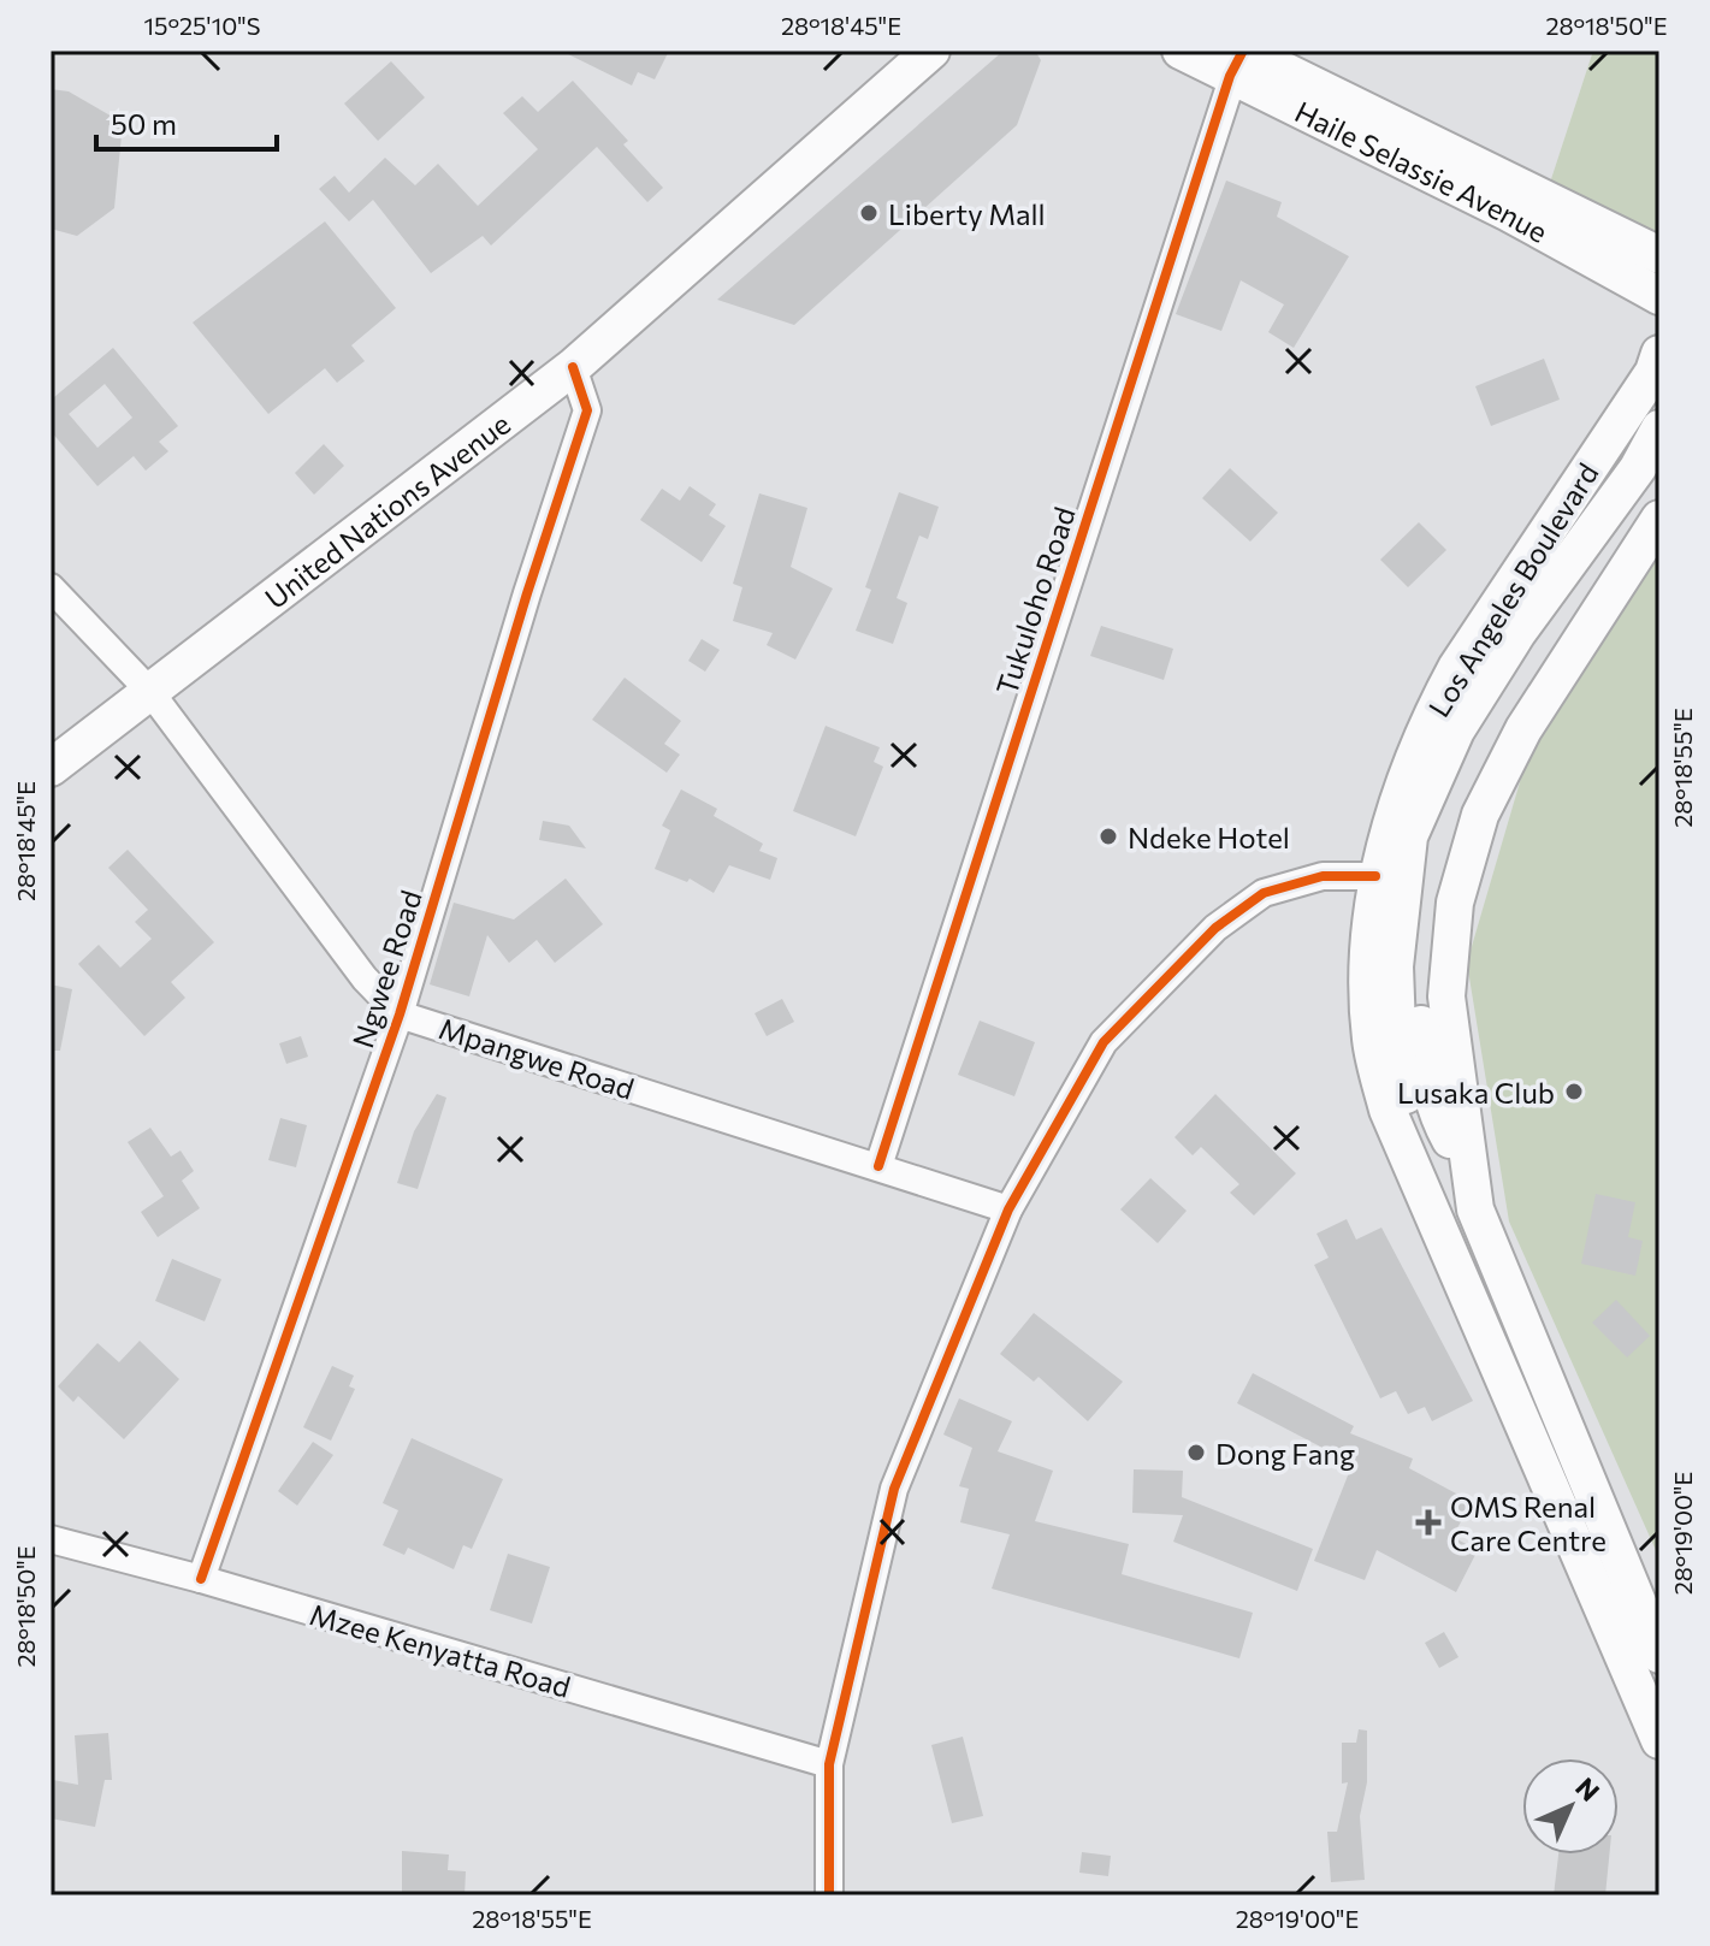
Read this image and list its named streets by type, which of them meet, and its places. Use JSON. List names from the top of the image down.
{
  "streets": {
    "main road": ["Haile Selassie Avenue", "United Nations Avenue", "Los Angeles Boulevard"],
    "street": [
      "Tukuloho Road",
      "Ngwee Road",
      "Mpangwe Road",
      "Mzee Kenyatta Road"
    ]
  },
  "crossings": [
    ["Haile Selassie Avenue", "Tukuloho Road"],
    ["United Nations Avenue", "Ngwee Road"],
    ["United Nations Avenue", "Mpangwe Road"],
    ["Tukuloho Road", "Mpangwe Road"],
    ["Ngwee Road", "Mpangwe Road"],
    ["Ngwee Road", "Mzee Kenyatta Road"]
  ],
  "places": {
    "other": [
      "Liberty Mall",
      "Ndeke Hotel",
      "Lusaka Club",
      "Dong Fang"
    ],
    "health": ["OMS Renal Care Centre"]
  },
  "scale_bar": "50 m",
  "north": "top right",
  "coordinates": [
    "15°25'10\"S",
    "28°18'45\"E",
    "28°18'50\"E",
    "28°18'55\"E",
    "28°19'00\"E"
  ]
}
